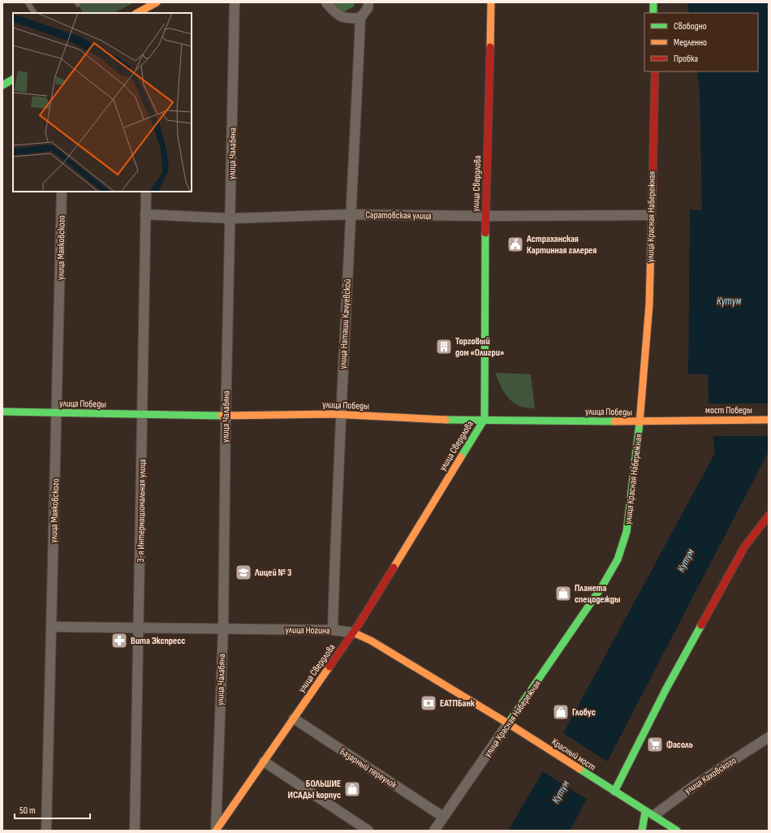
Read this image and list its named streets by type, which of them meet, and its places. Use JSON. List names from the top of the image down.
{
  "streets": {
    "main road": [
      "улица Свердлова",
      "улица Красная Набережная",
      "улица Победы",
      "мост Победы",
      "улица Ногина",
      "Красный мост"
    ],
    "street": [
      "улица Чалабяна",
      "Саратовская улица",
      "улица Маяковского",
      "улица Наташи Качуевской",
      "3-я Интернациональная улица",
      "Базарный переулок",
      "улица Каховского"
    ]
  },
  "crossings": [
    ["улица Чалабяна", "улица Свердлова"],
    ["улица Чалабяна", "Саратовская улица"],
    ["улица Чалабяна", "улица Победы"],
    ["улица Чалабяна", "улица Ногина"],
    ["улица Свердлова", "Саратовская улица"],
    ["улица Свердлова", "улица Победы"],
    ["улица Свердлова", "улица Ногина"],
    ["улица Свердлова", "Базарный переулок"],
    ["Саратовская улица", "улица Красная Набережная"],
    ["Саратовская улица", "улица Наташи Качуевской"],
    ["Саратовская улица", "3-я Интернациональная улица"],
    ["улица Красная Набережная", "улица Победы"],
    ["улица Красная Набережная", "улица Ногина"],
    ["улица Красная Набережная", "Базарный переулок"],
    ["улица Маяковского", "улица Победы"],
    ["улица Маяковского", "улица Ногина"],
    ["улица Наташи Качуевской", "улица Победы"],
    ["улица Наташи Качуевской", "улица Ногина"],
    ["улица Победы", "мост Победы"],
    ["улица Победы", "3-я Интернациональная улица"],
    ["3-я Интернациональная улица", "улица Ногина"],
    ["улица Ногина", "Красный мост"],
    ["Красный мост", "улица Каховского"]
  ],
  "water": ["Кутум"],
  "places": {
    "public building": ["Астраханская Картинная галерея"],
    "building": ["Торговый дом «Олигри»"],
    "school or university": ["Лицей № 3"],
    "shop": ["Планета спецодежды", "Глобус", "БОЛЬШИЕ ИСАДЫ корпус"],
    "pharmacy": ["Вита Экспресс"],
    "bank": ["ЕАТПБанк"],
    "supermarket": ["Фасоль"]
  },
  "legend": ["Свободно", "Медленно", "Пробка"],
  "scale_bar": "50 m"
}
